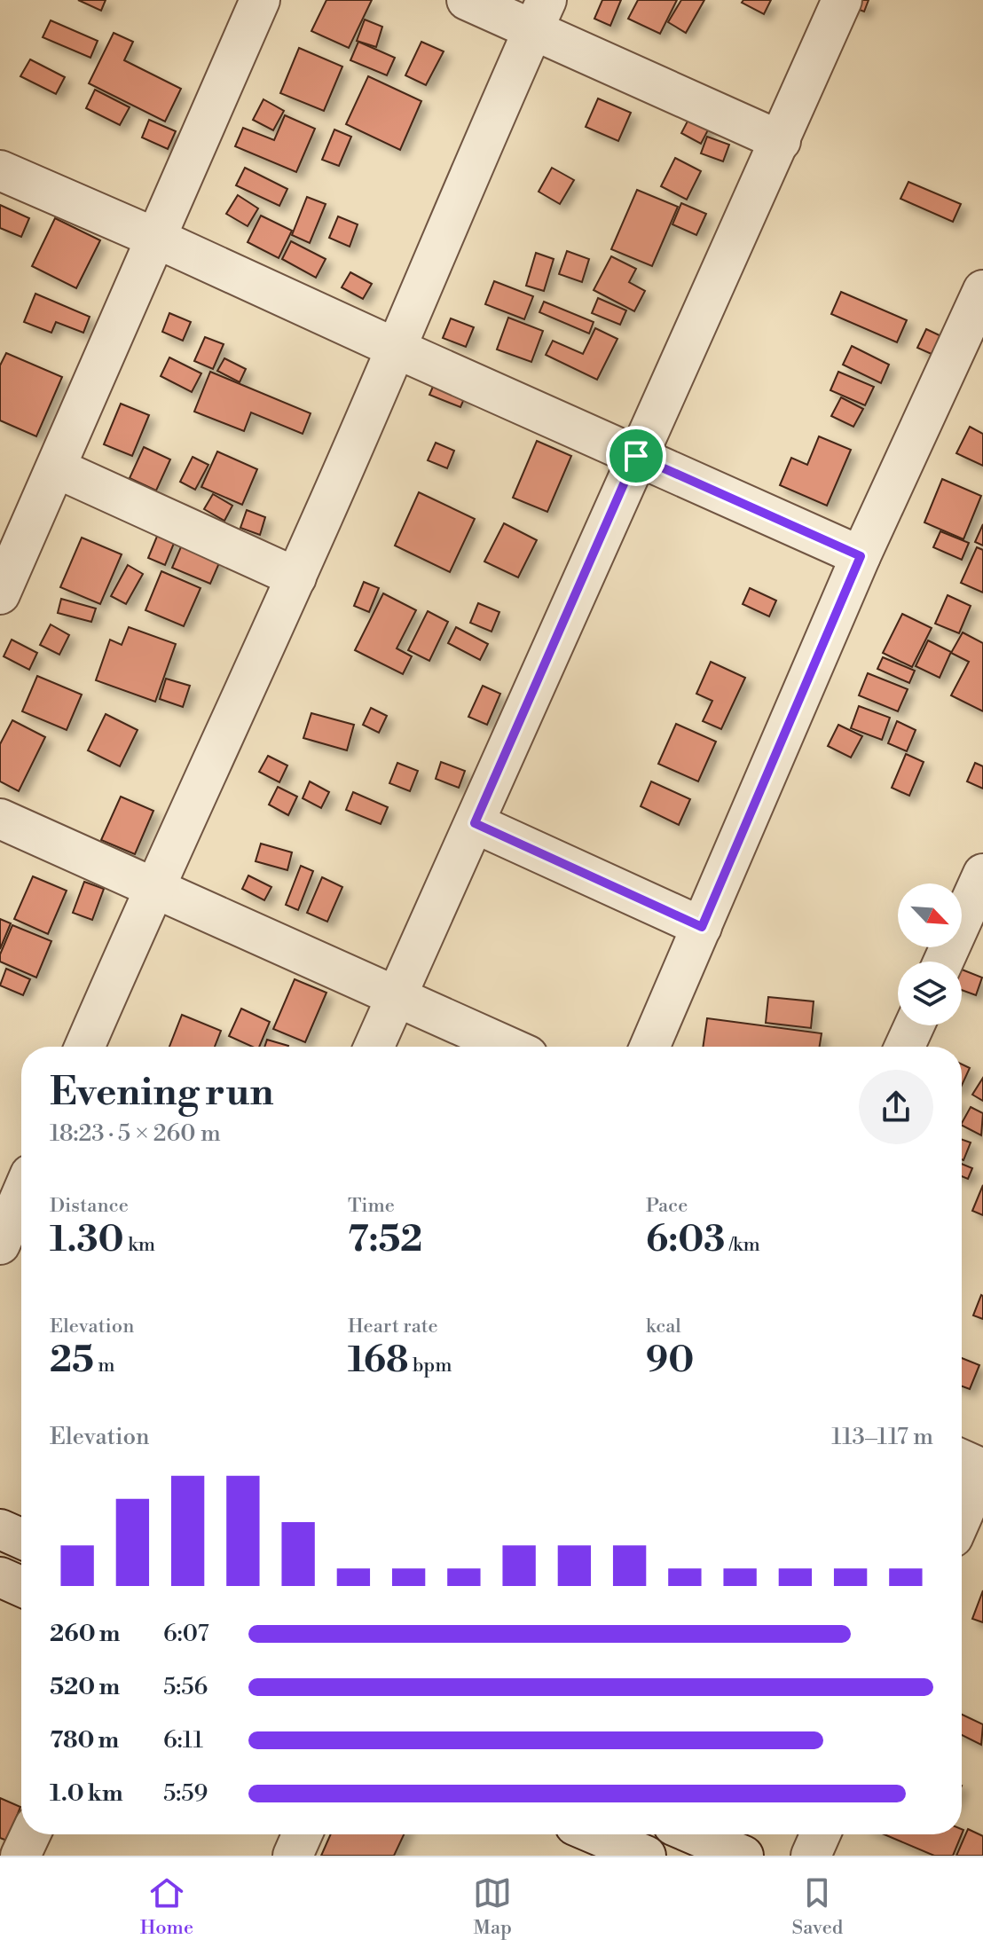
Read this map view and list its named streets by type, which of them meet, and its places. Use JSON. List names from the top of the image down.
{
  "north": "bottom right",
  "page": {
    "heading": ["Evening run", "18:23 · 5 × 260 m"],
    "stats": [
      ["Distance", "1.30 km"],
      ["Time", "7:52"],
      ["Pace", "6:03 /km"],
      ["Elevation", "25 m"],
      ["Heart rate", "168 bpm"],
      ["kcal", "90"]
    ],
    "chart": ["Elevation", "113–117 m"],
    "list": [
      {
        "name": "260 m",
        "note": "6:07"
      },
      {
        "name": "520 m",
        "note": "5:56"
      },
      {
        "name": "780 m",
        "note": "6:11"
      },
      {
        "name": "1.0 km",
        "note": "5:59"
      }
    ],
    "tabs": ["Home", "Map", "Saved"]
  }
}
